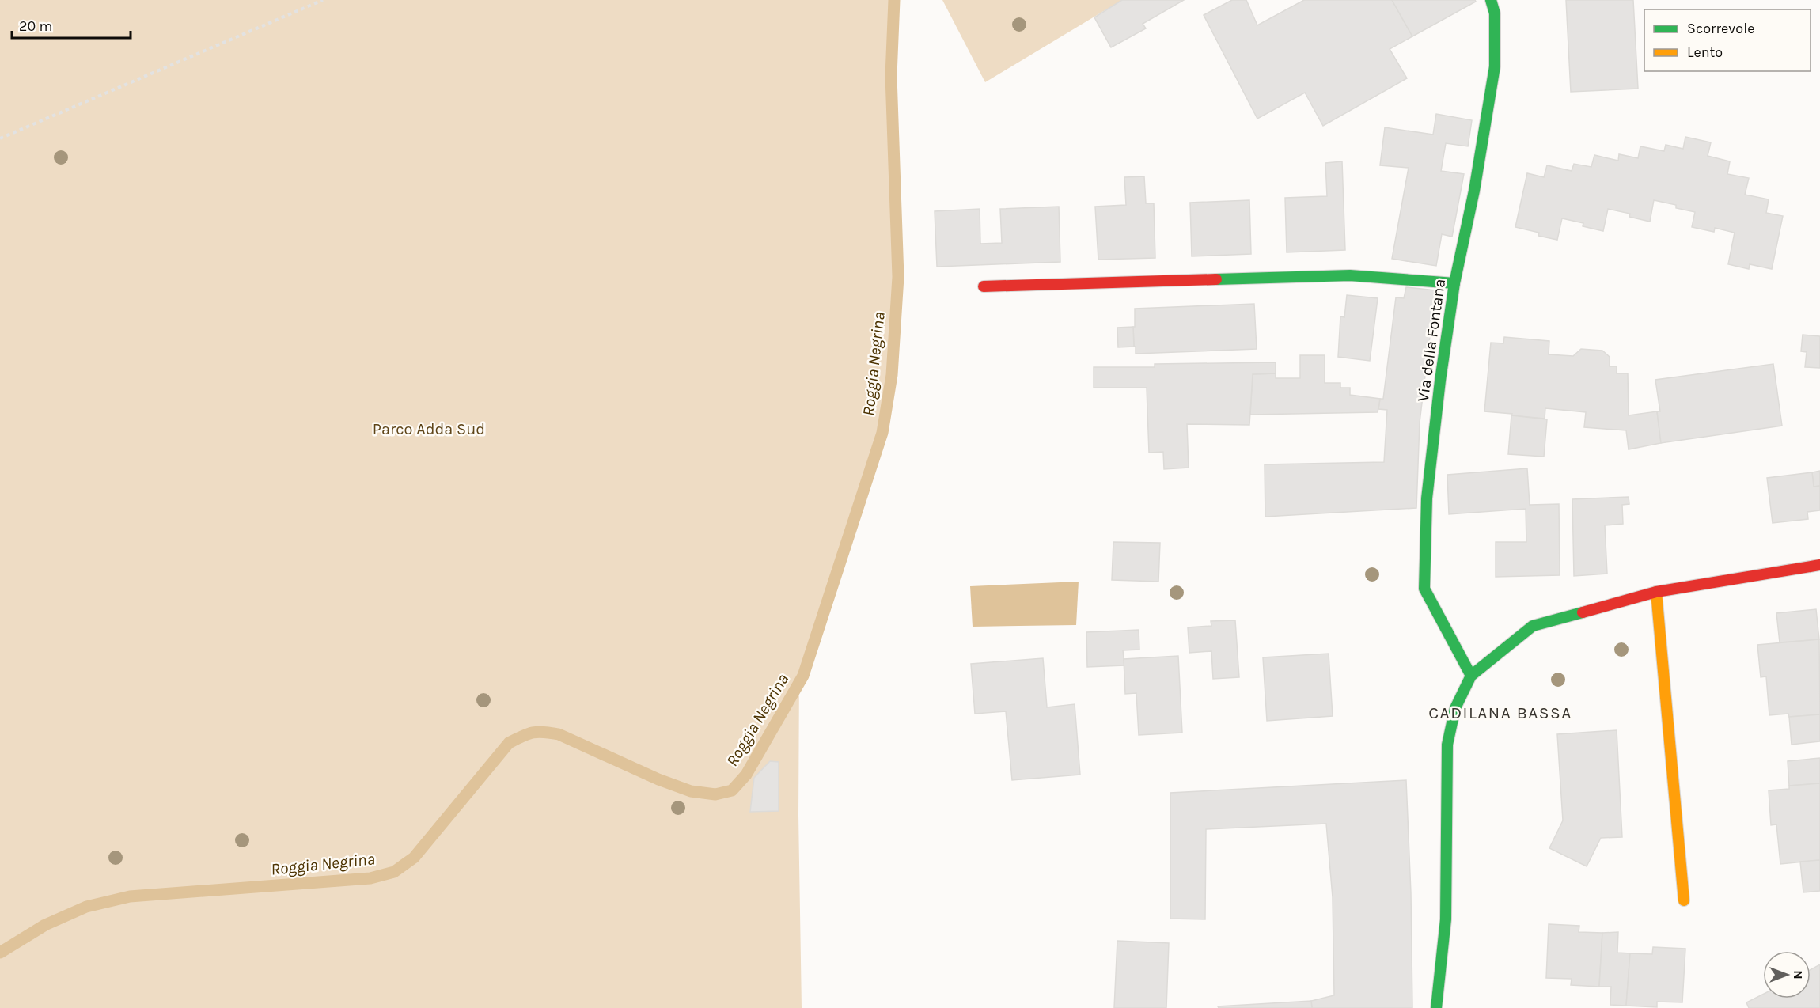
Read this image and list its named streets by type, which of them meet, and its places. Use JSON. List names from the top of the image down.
{
  "streets": {
    "street": ["Via della Fontana"]
  },
  "districts": ["CADILANA BASSA"],
  "water": ["Roggia Negrina"],
  "parks": ["Parco Adda Sud"],
  "legend": ["Scorrevole", "Lento"],
  "scale_bar": "20 m",
  "north": "right"
}
